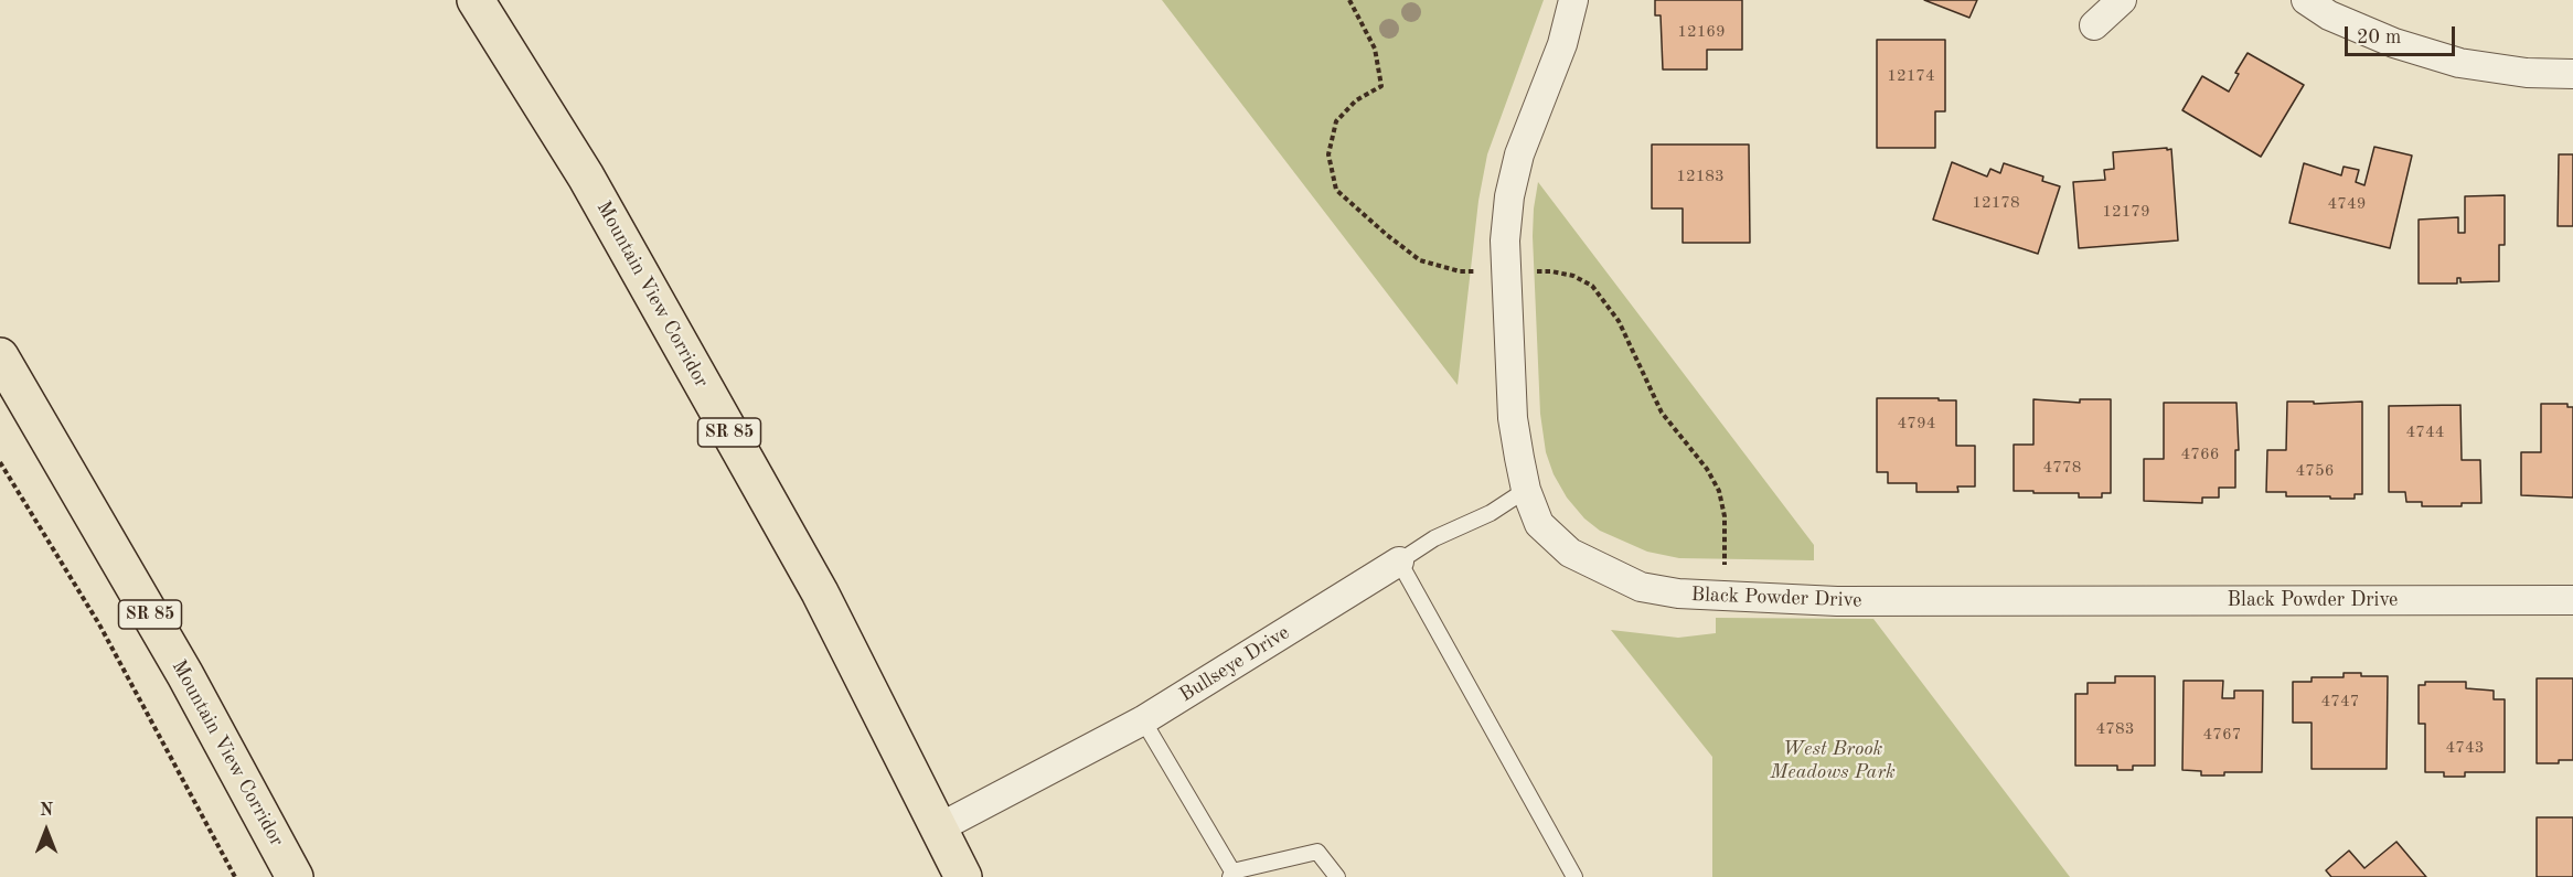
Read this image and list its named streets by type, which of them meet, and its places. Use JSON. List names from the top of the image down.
{
  "streets": {
    "highway": ["Mountain View Corridor", "SR 85"],
    "street": ["Black Powder Drive", "Bullseye Drive"]
  },
  "crossings": [
    ["Mountain View Corridor", "Bullseye Drive"],
    ["Black Powder Drive", "Bullseye Drive"]
  ],
  "parks": ["West Brook Meadows Park"],
  "house_numbers": [
    "12169",
    "12174",
    "12183",
    "12178",
    "4749",
    "12179",
    "4794",
    "4744",
    "4766",
    "4778",
    "4756",
    "4747",
    "4783",
    "4767",
    "4743"
  ],
  "scale_bar": "20 m",
  "north": "top"
}
